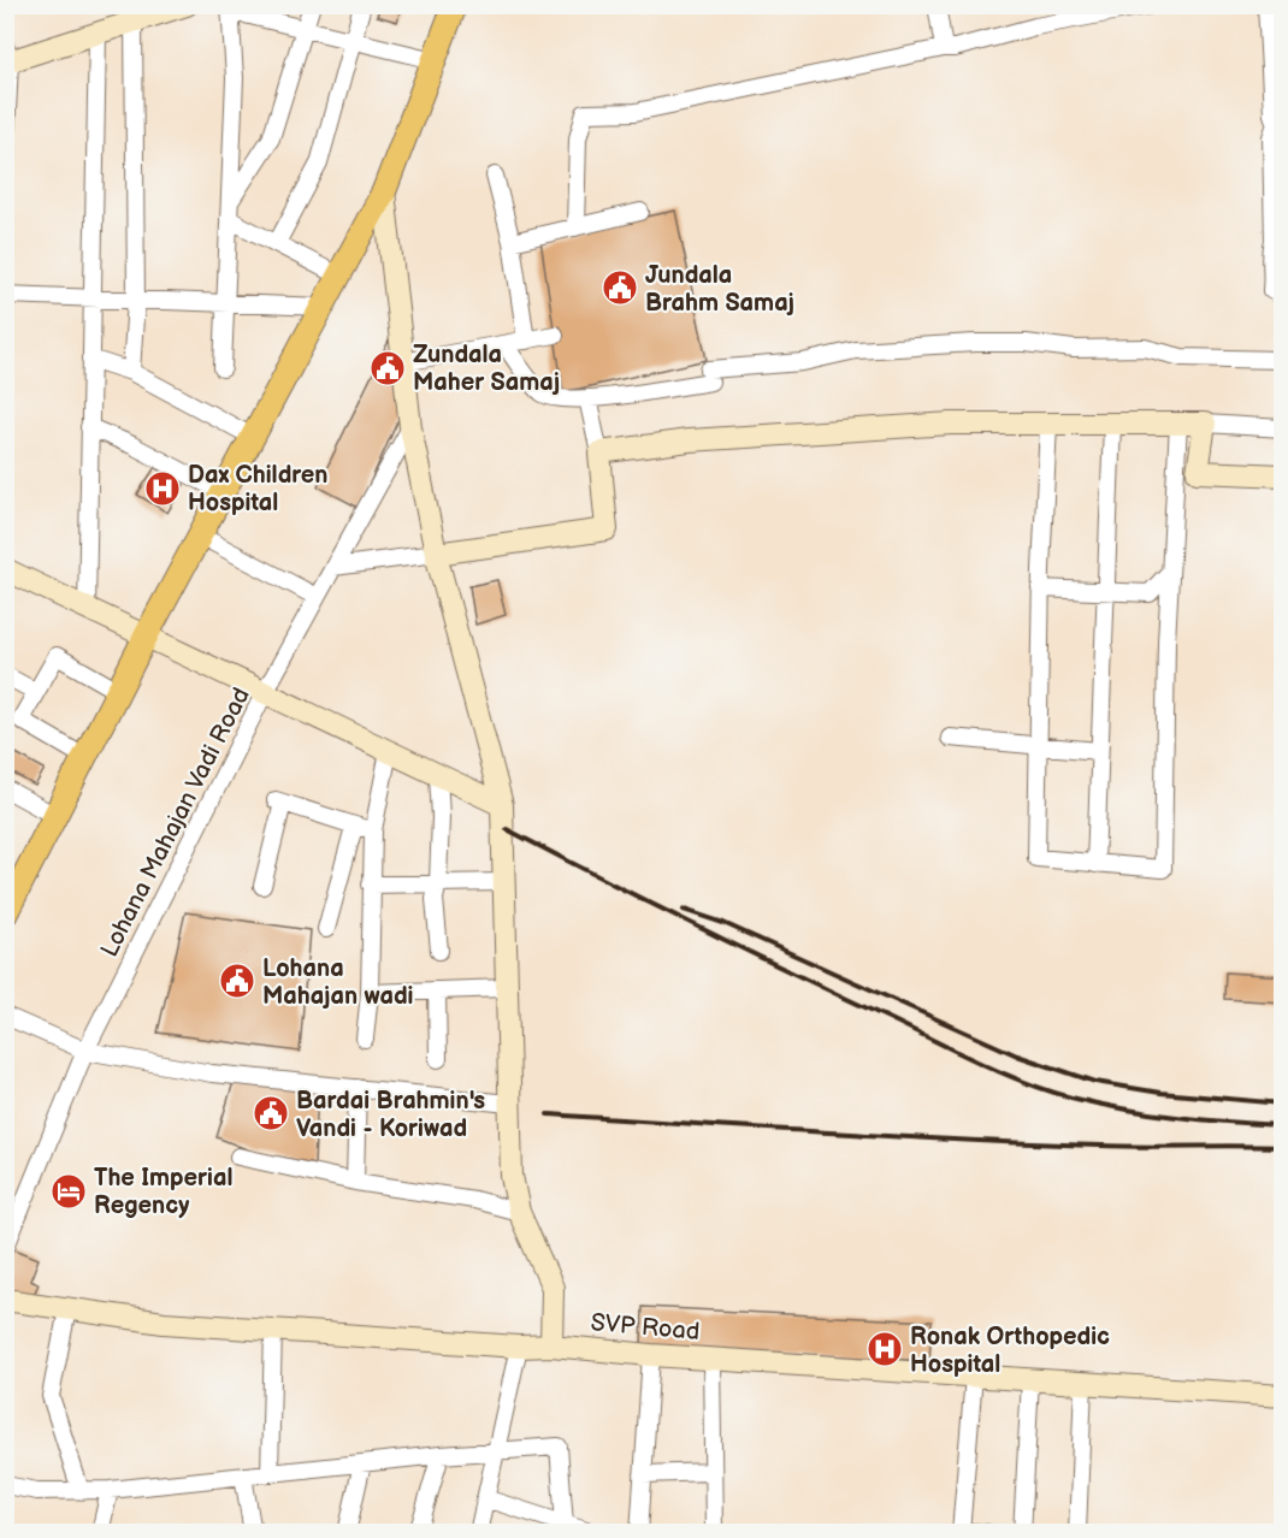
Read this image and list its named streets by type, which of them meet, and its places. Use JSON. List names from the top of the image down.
{
  "streets": {
    "street": ["Lohana Mahajan Vadi Road", "SVP Road"]
  },
  "places": {
    "public building": [
      "Jundala Brahm Samaj",
      "Zundala Maher Samaj",
      "Lohana Mahajan wadi",
      "Bardai Brahmin's Vandi - Koriwad"
    ],
    "hospital": ["Dax Children Hospital", "Ronak Orthopedic Hospital"],
    "hotel": ["The Imperial Regency"]
  }
}
